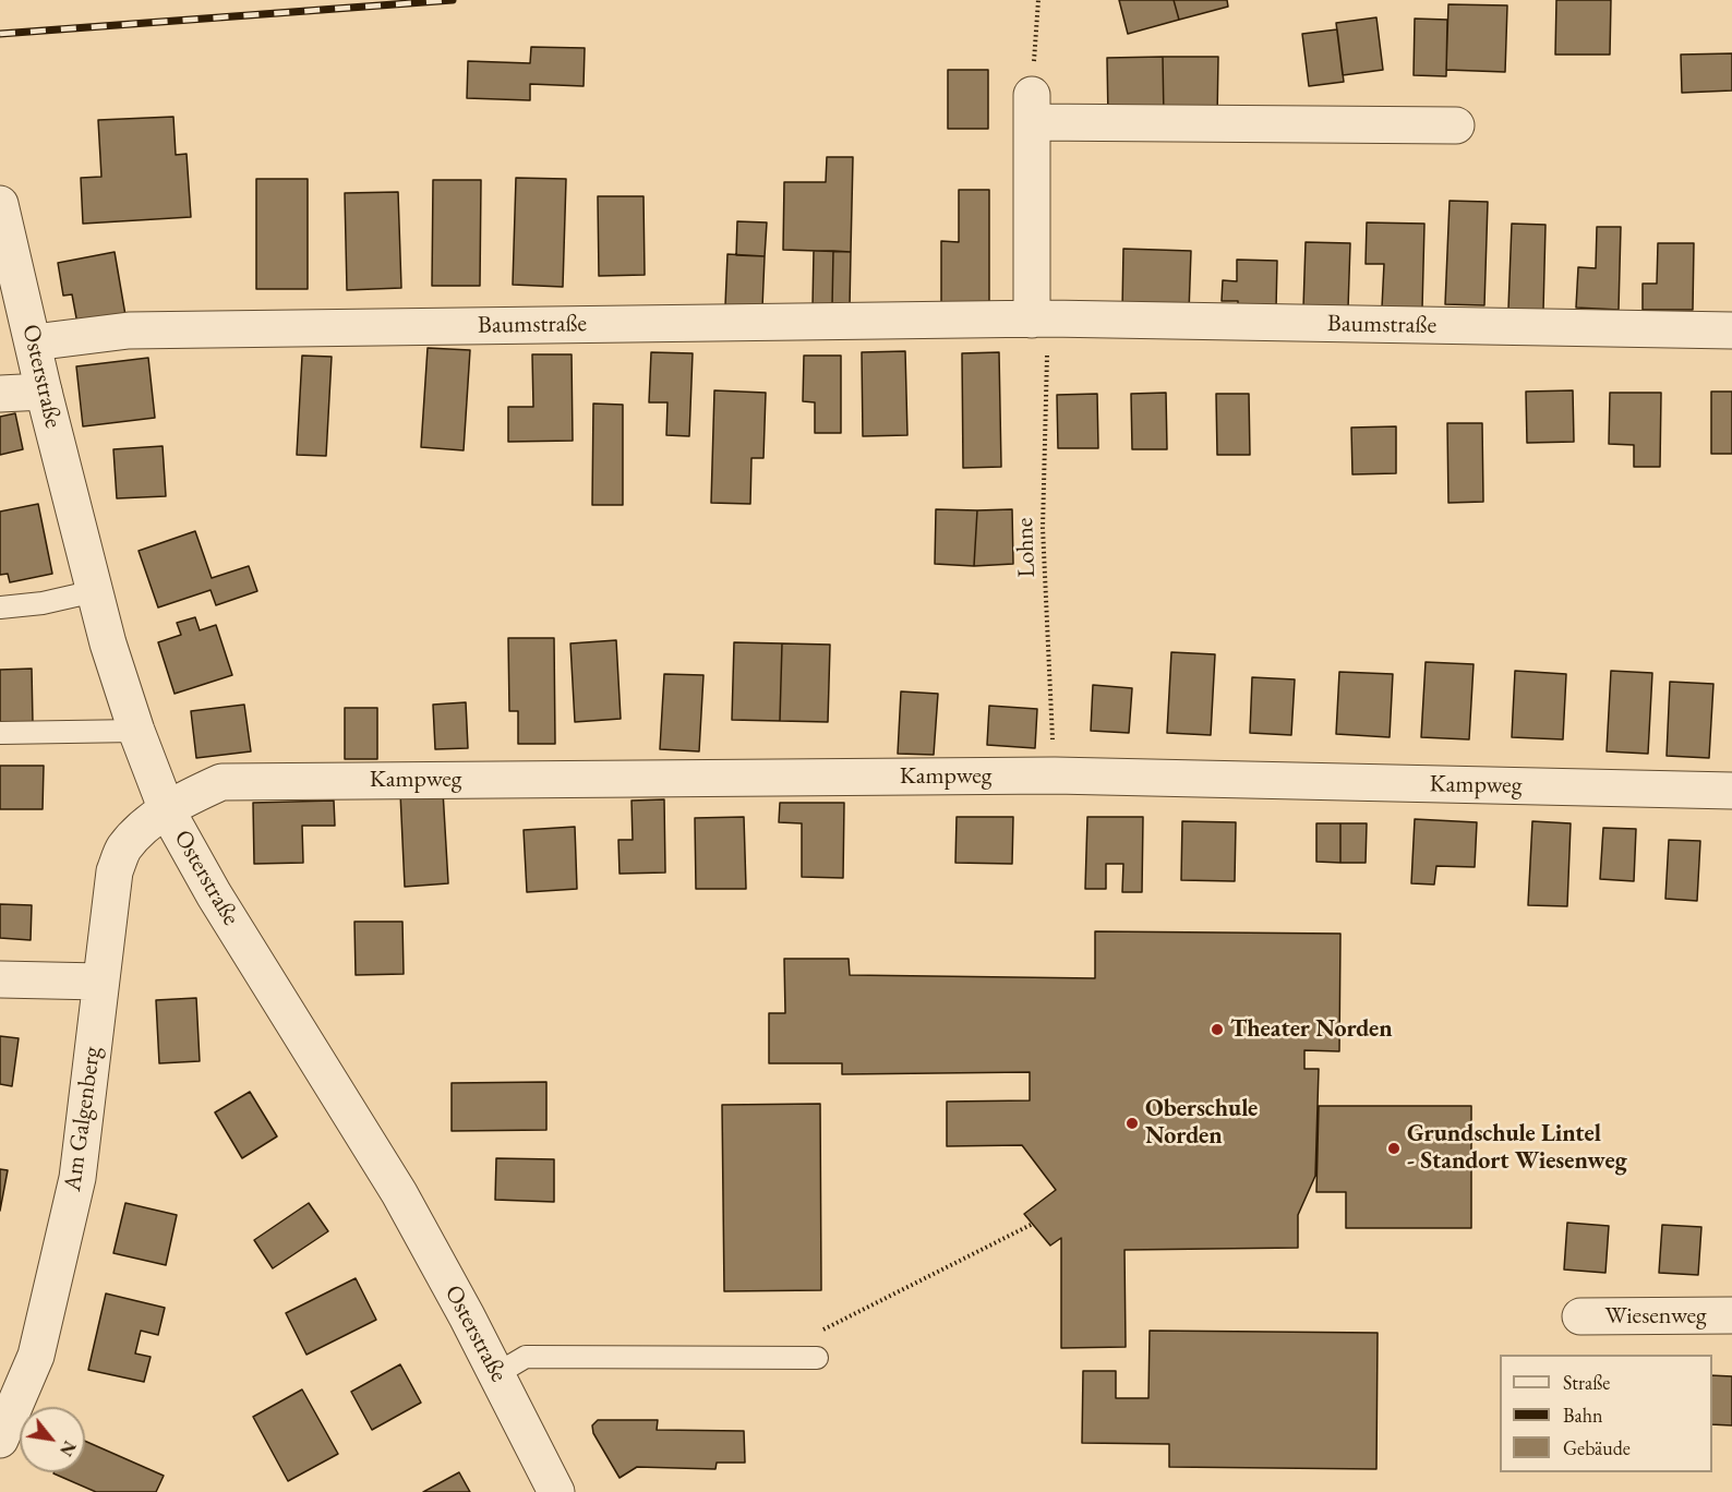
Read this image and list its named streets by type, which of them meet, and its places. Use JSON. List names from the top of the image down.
{
  "streets": {
    "street": [
      "Baumstraße",
      "Osterstraße",
      "Kampweg",
      "Am Galgenberg",
      "Wiesenweg"
    ],
    "path": ["Lohne"]
  },
  "crossings": [
    ["Baumstraße", "Osterstraße"],
    ["Baumstraße", "Lohne"],
    ["Osterstraße", "Kampweg"],
    ["Osterstraße", "Am Galgenberg"],
    ["Lohne", "Kampweg"],
    ["Kampweg", "Am Galgenberg"]
  ],
  "places": ["Theater Norden", "Oberschule Norden", "Grundschule Lintel - Standort Wiesenweg"],
  "legend": ["Straße", "Bahn", "Gebäude"],
  "north": "bottom right"
}
